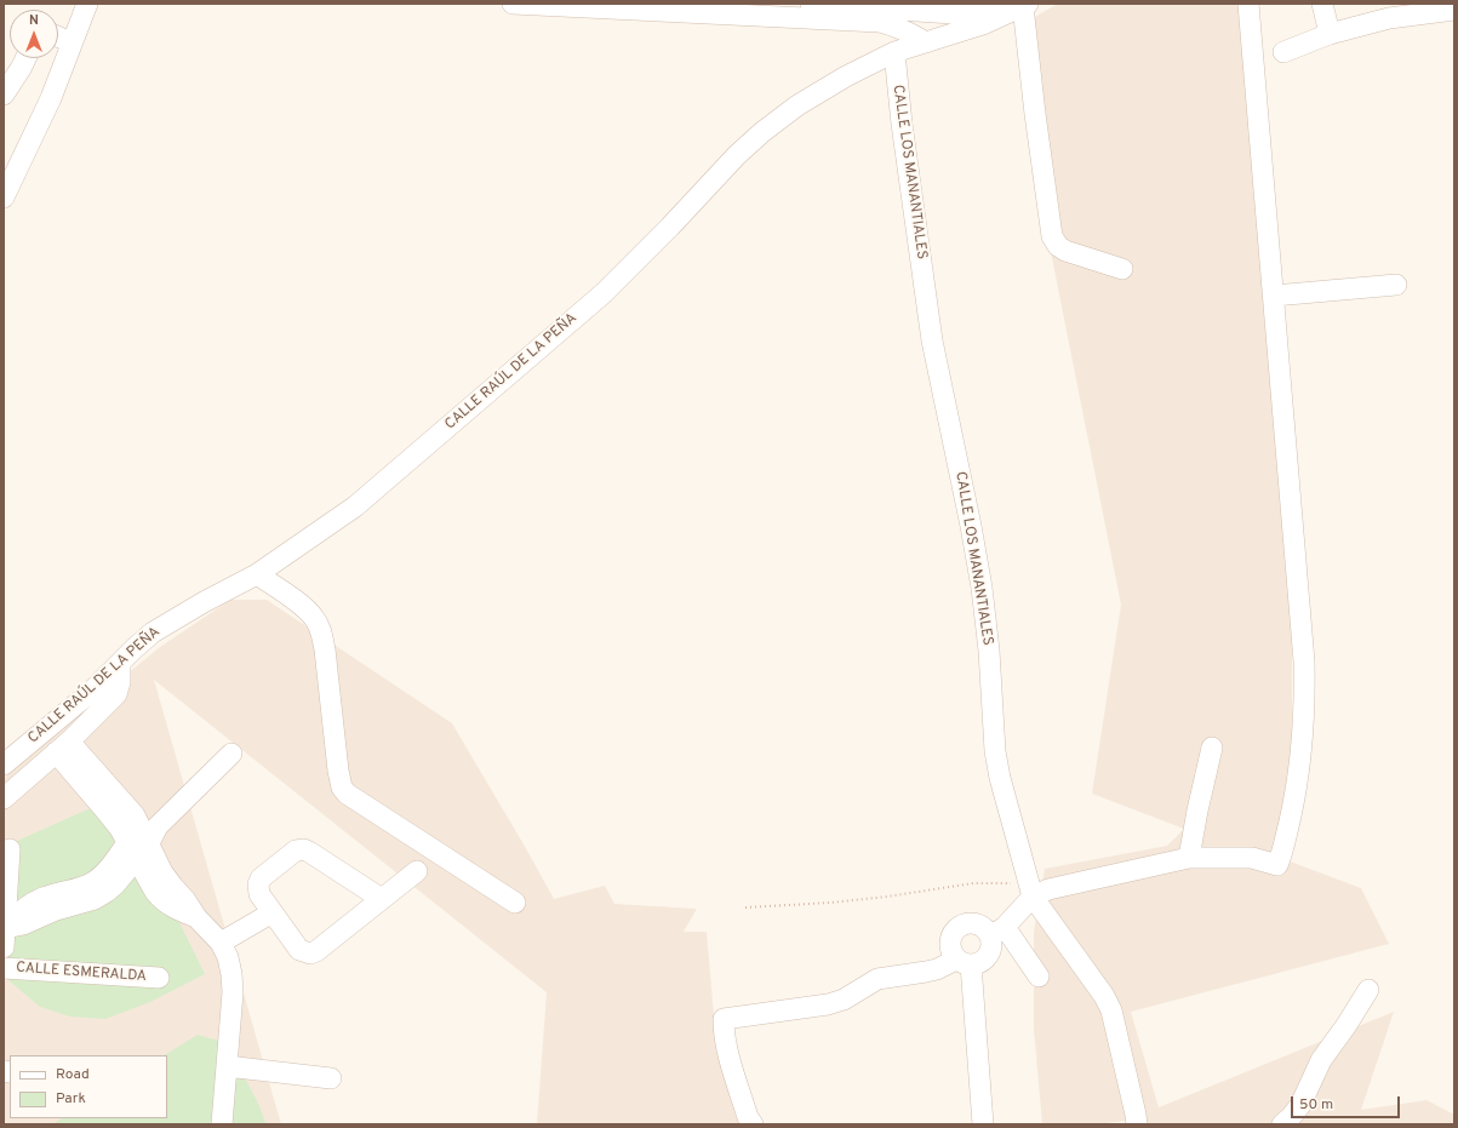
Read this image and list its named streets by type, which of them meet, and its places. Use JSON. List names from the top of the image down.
{
  "streets": {
    "street": ["CALLE LOS MANANTIALES", "CALLE RAÚL DE LA PEÑA", "CALLE ESMERALDA"]
  },
  "crossings": [
    ["CALLE LOS MANANTIALES", "CALLE RAÚL DE LA PEÑA"]
  ],
  "legend": ["Road", "Park"],
  "scale_bar": "50 m",
  "north": "top"
}
